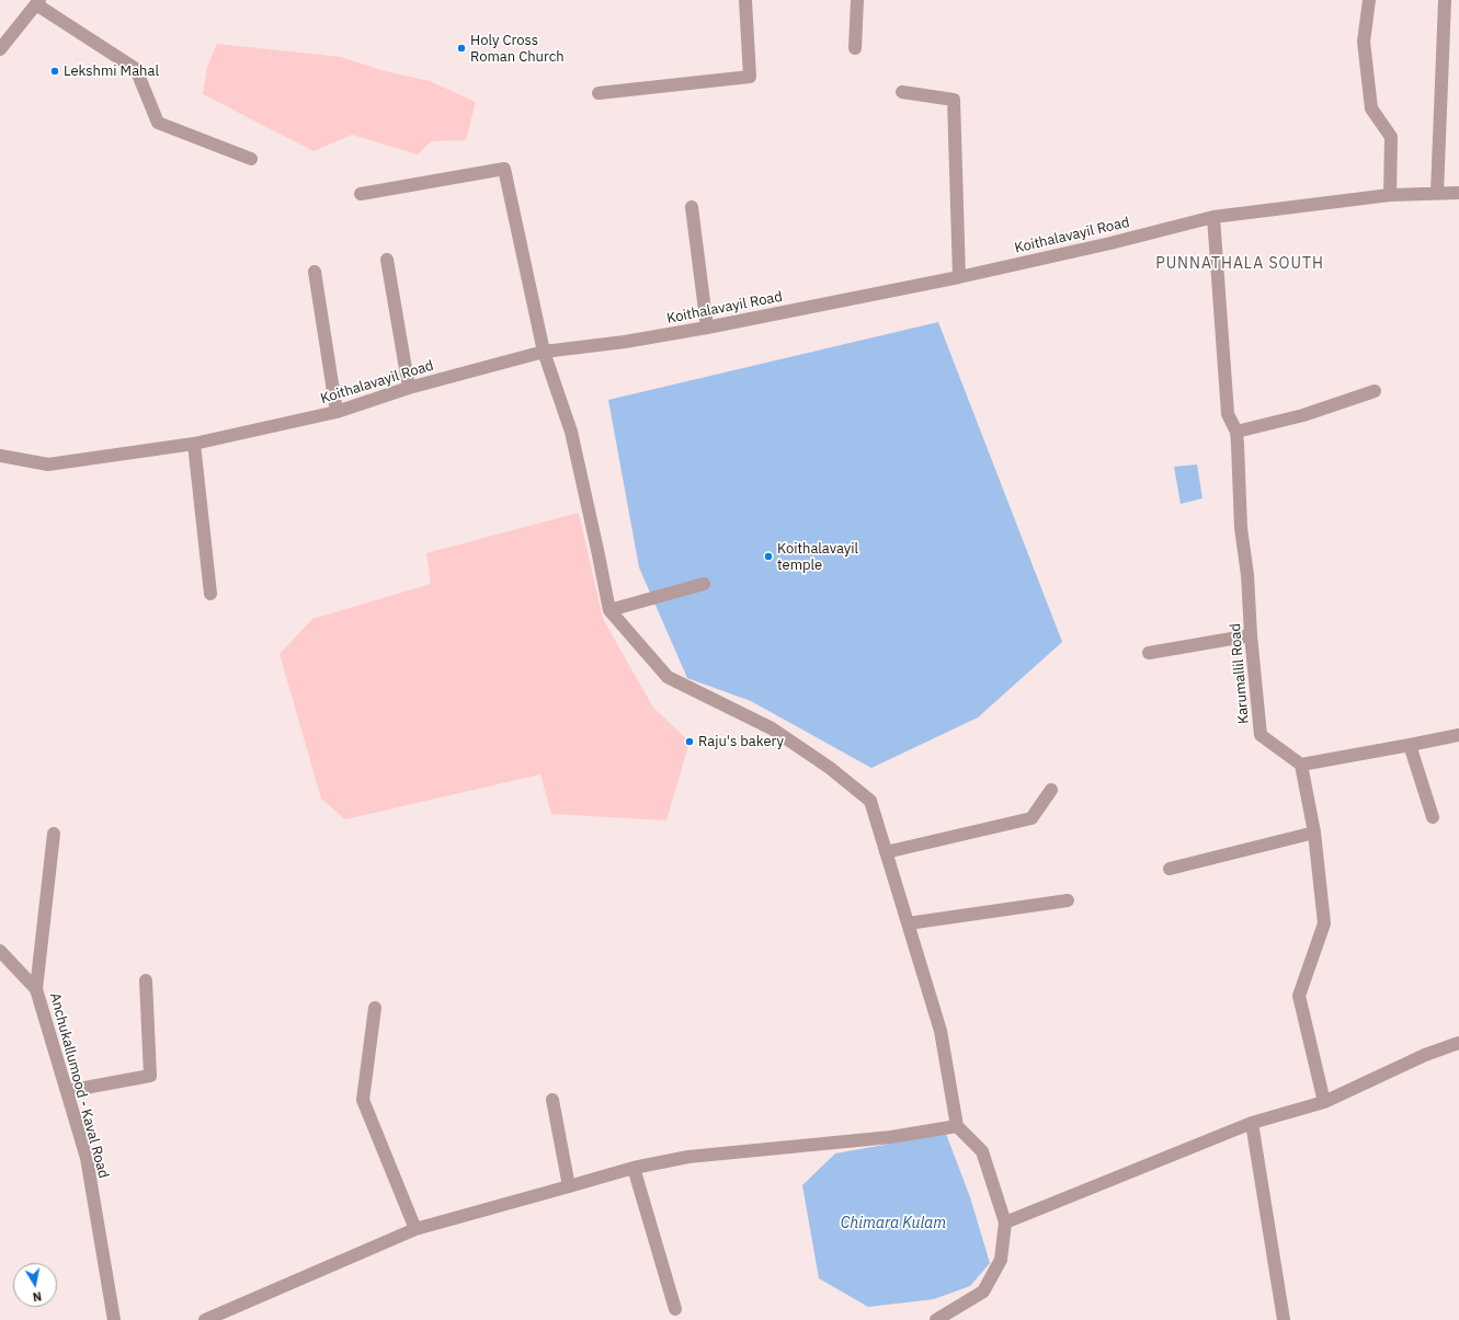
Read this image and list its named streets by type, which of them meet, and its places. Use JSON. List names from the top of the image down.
{
  "streets": {
    "street": ["Koithalavayil Road", "Karumallil Road", "Anchukallumood - Kaval Road"]
  },
  "crossings": [
    ["Koithalavayil Road", "Karumallil Road"]
  ],
  "districts": ["PUNNATHALA SOUTH"],
  "water": ["Chimara Kulam"],
  "places": [
    "Holy Cross Roman Church",
    "Lekshmi Mahal",
    "Koithalavayil temple",
    "Raju's bakery"
  ],
  "north": "bottom"
}
